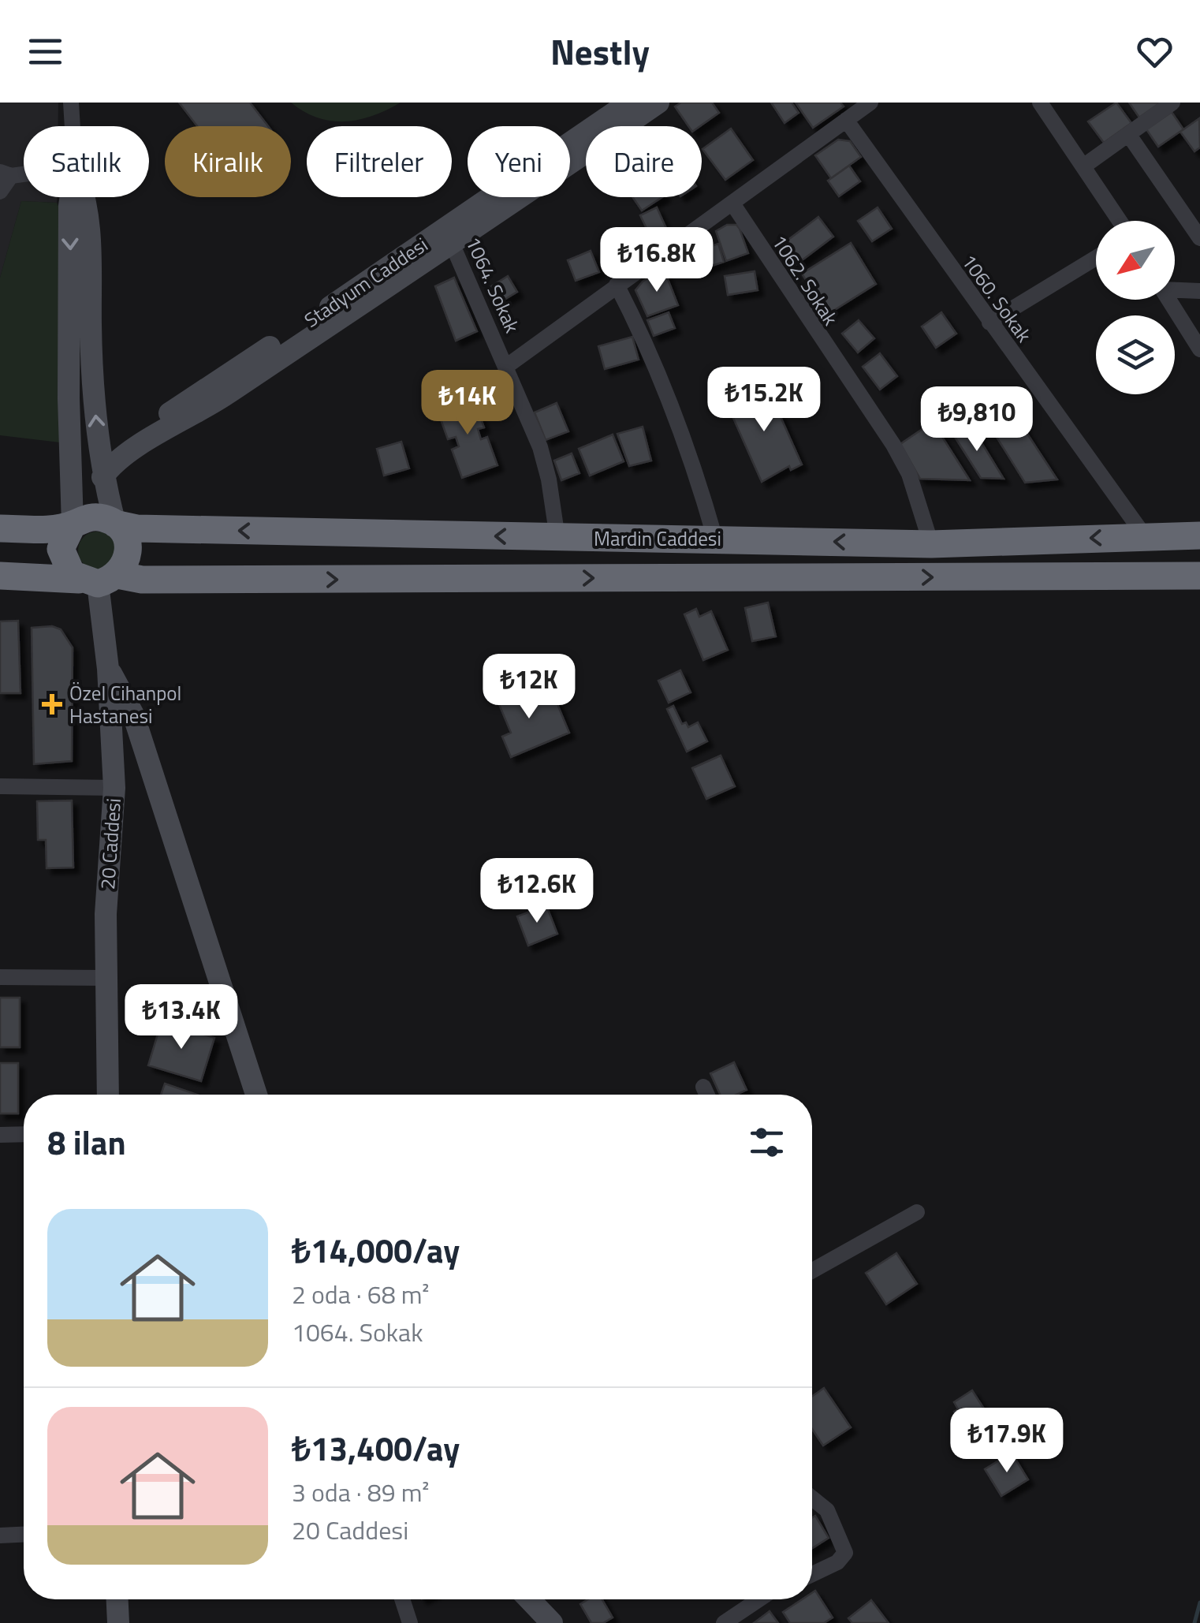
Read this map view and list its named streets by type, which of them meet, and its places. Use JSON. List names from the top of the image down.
{
  "streets": {
    "highway": ["Mardin Caddesi"],
    "street": [
      "1062. Sokak",
      "Stadyum Caddesi",
      "1064. Sokak",
      "1060. Sokak",
      "20 Caddesi"
    ]
  },
  "crossings": [
    ["1062. Sokak", "Mardin Caddesi"],
    ["Stadyum Caddesi", "1064. Sokak"],
    ["1064. Sokak", "Mardin Caddesi"],
    ["1060. Sokak", "Mardin Caddesi"],
    ["Mardin Caddesi", "20 Caddesi"]
  ],
  "places": {
    "health": ["Özel Cihanpol Hastanesi"]
  },
  "north": "bottom left",
  "page": {
    "header": "Nestly",
    "chip": [
      "Satılık",
      "Kiralık",
      "Filtreler",
      "Yeni",
      "Daire"
    ],
    "price": [
      "₺16.8K",
      "₺15.2K",
      "₺14K",
      "₺9,810",
      "₺12K",
      "₺12.6K",
      "₺13.4K",
      "₺17.9K"
    ],
    "heading": "8 ilan",
    "list": [
      {
        "name": "₺14,000/ay",
        "note": "2 oda · 68 m² · 1064. Sokak"
      },
      {
        "name": "₺13,400/ay",
        "note": "3 oda · 89 m² · 20 Caddesi"
      }
    ]
  }
}
